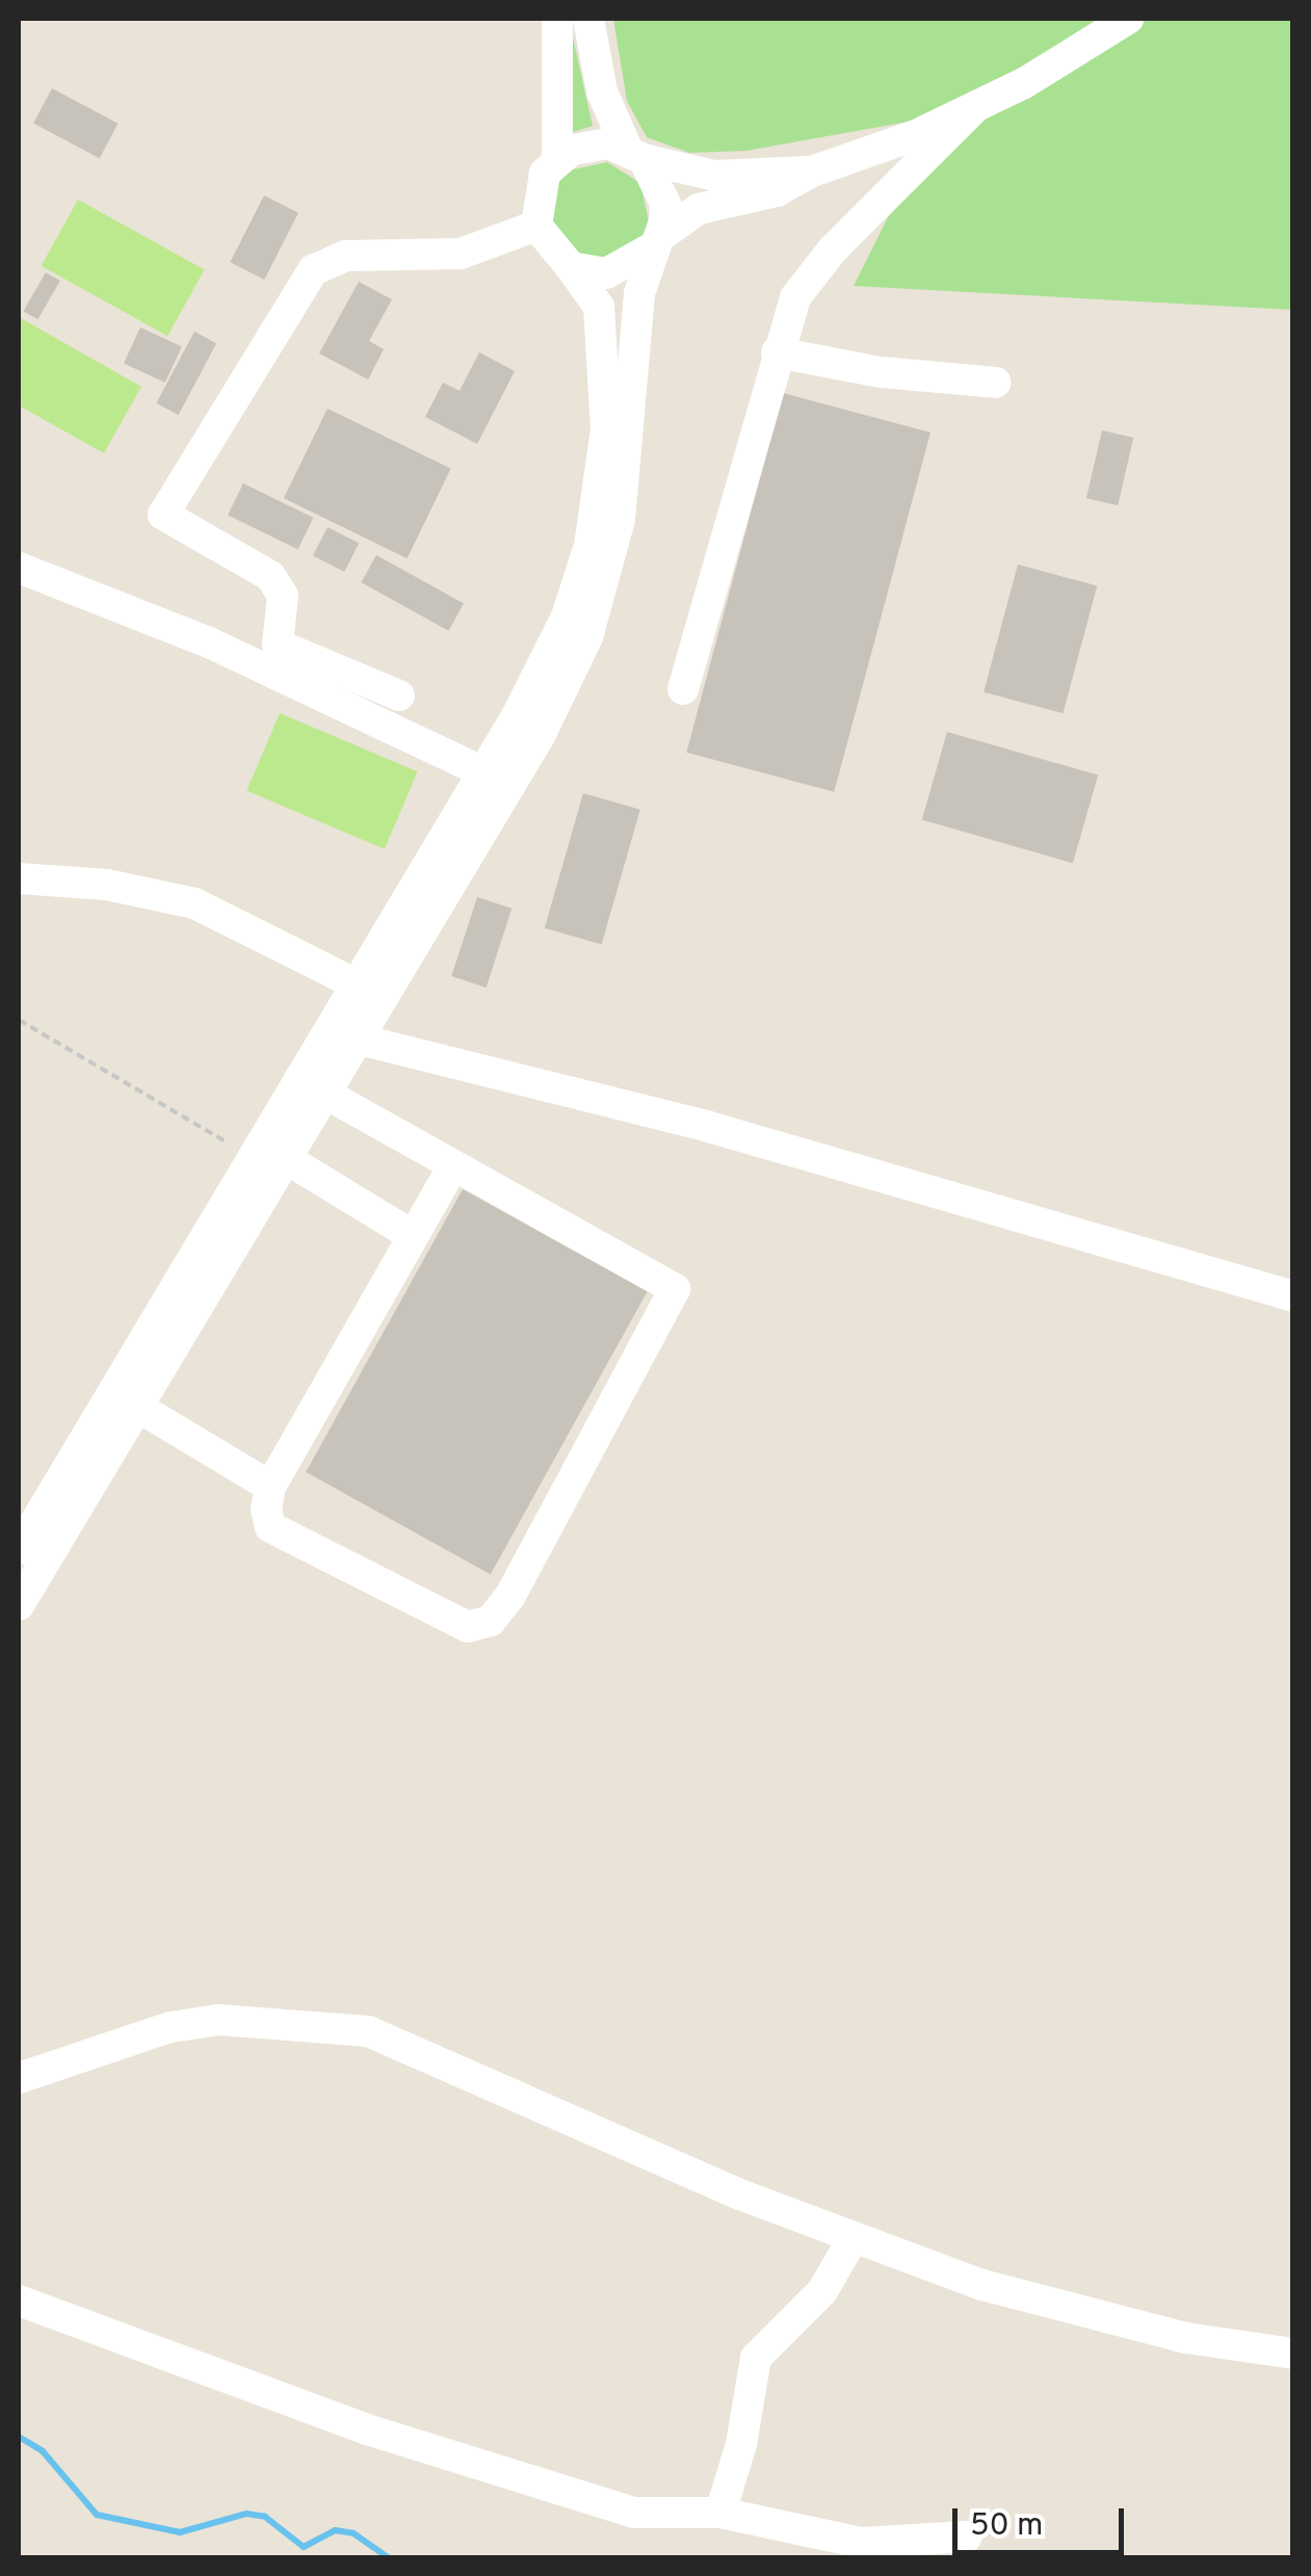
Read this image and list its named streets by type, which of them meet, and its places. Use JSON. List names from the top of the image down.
{
  "scale_bar": "50 m"
}
